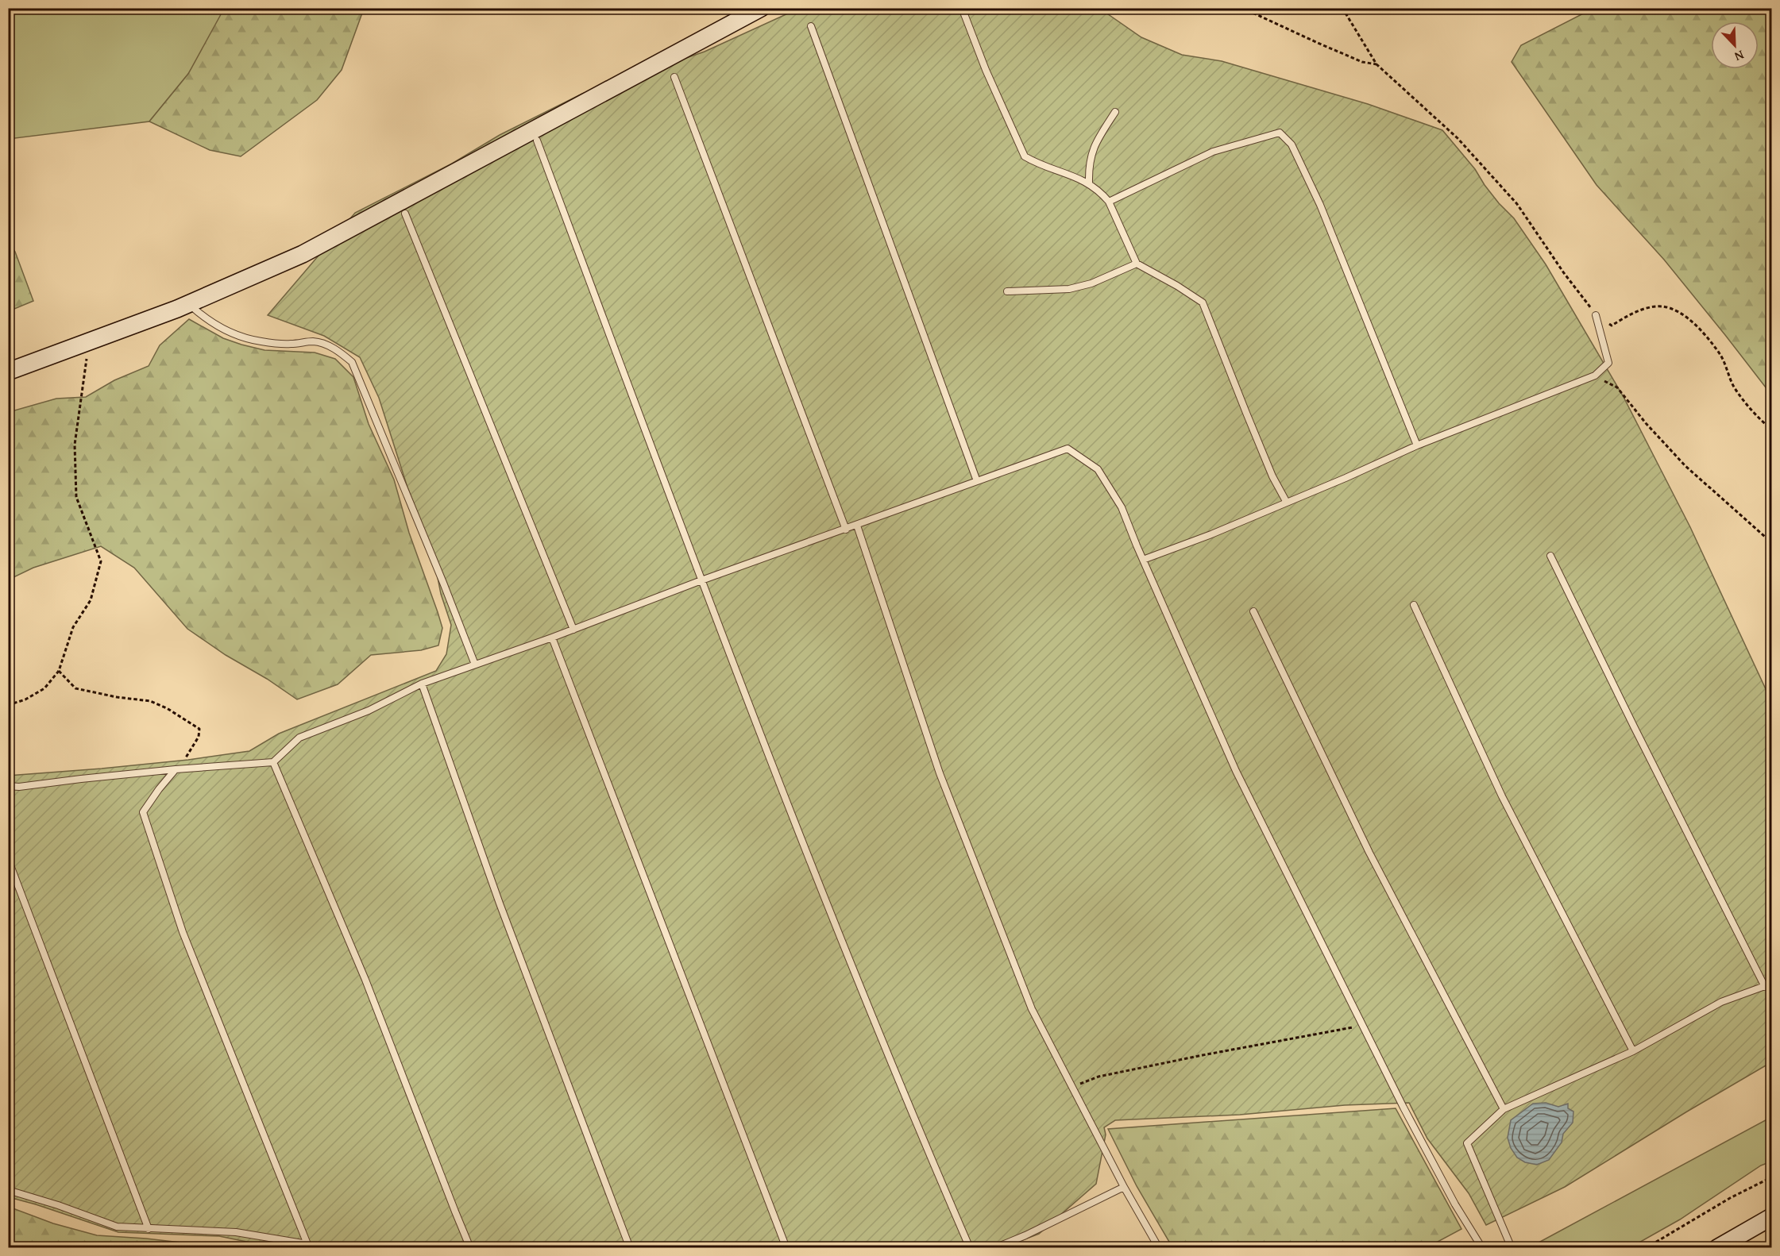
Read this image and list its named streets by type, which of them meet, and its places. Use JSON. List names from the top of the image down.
{
  "north": "bottom right"
}
